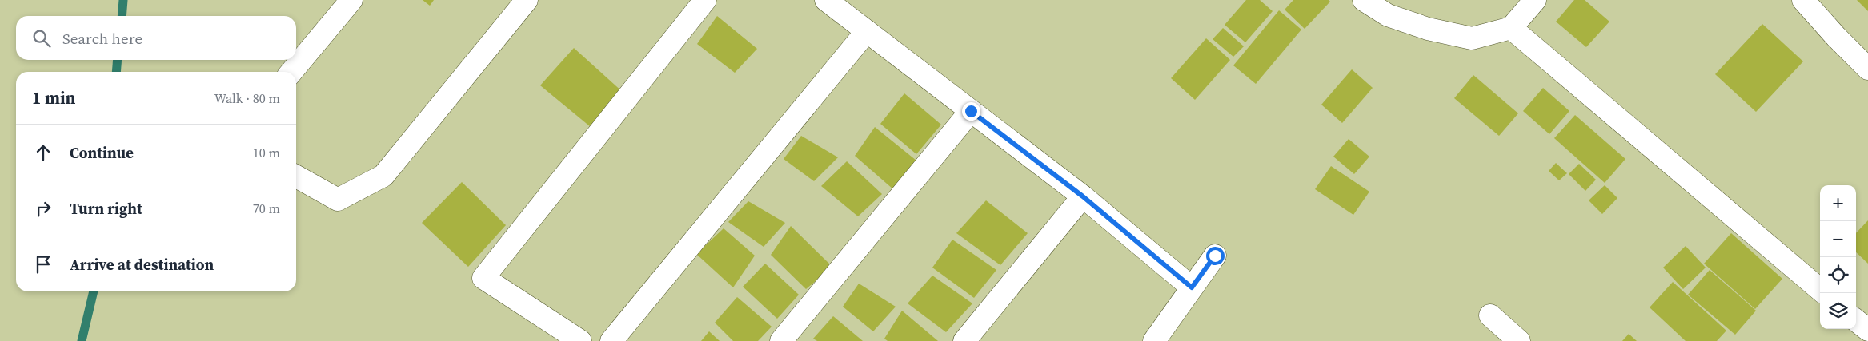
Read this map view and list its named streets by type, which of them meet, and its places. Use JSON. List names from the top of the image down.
{
  "page": {
    "search": "Search here",
    "heading": ["1 min", "Walk · 80 m"],
    "list": [
      ["Continue", "10 m"],
      ["Turn right", "70 m"],
      "Arrive at destination"
    ],
    "map_buttons": ["+", "−"]
  }
}
